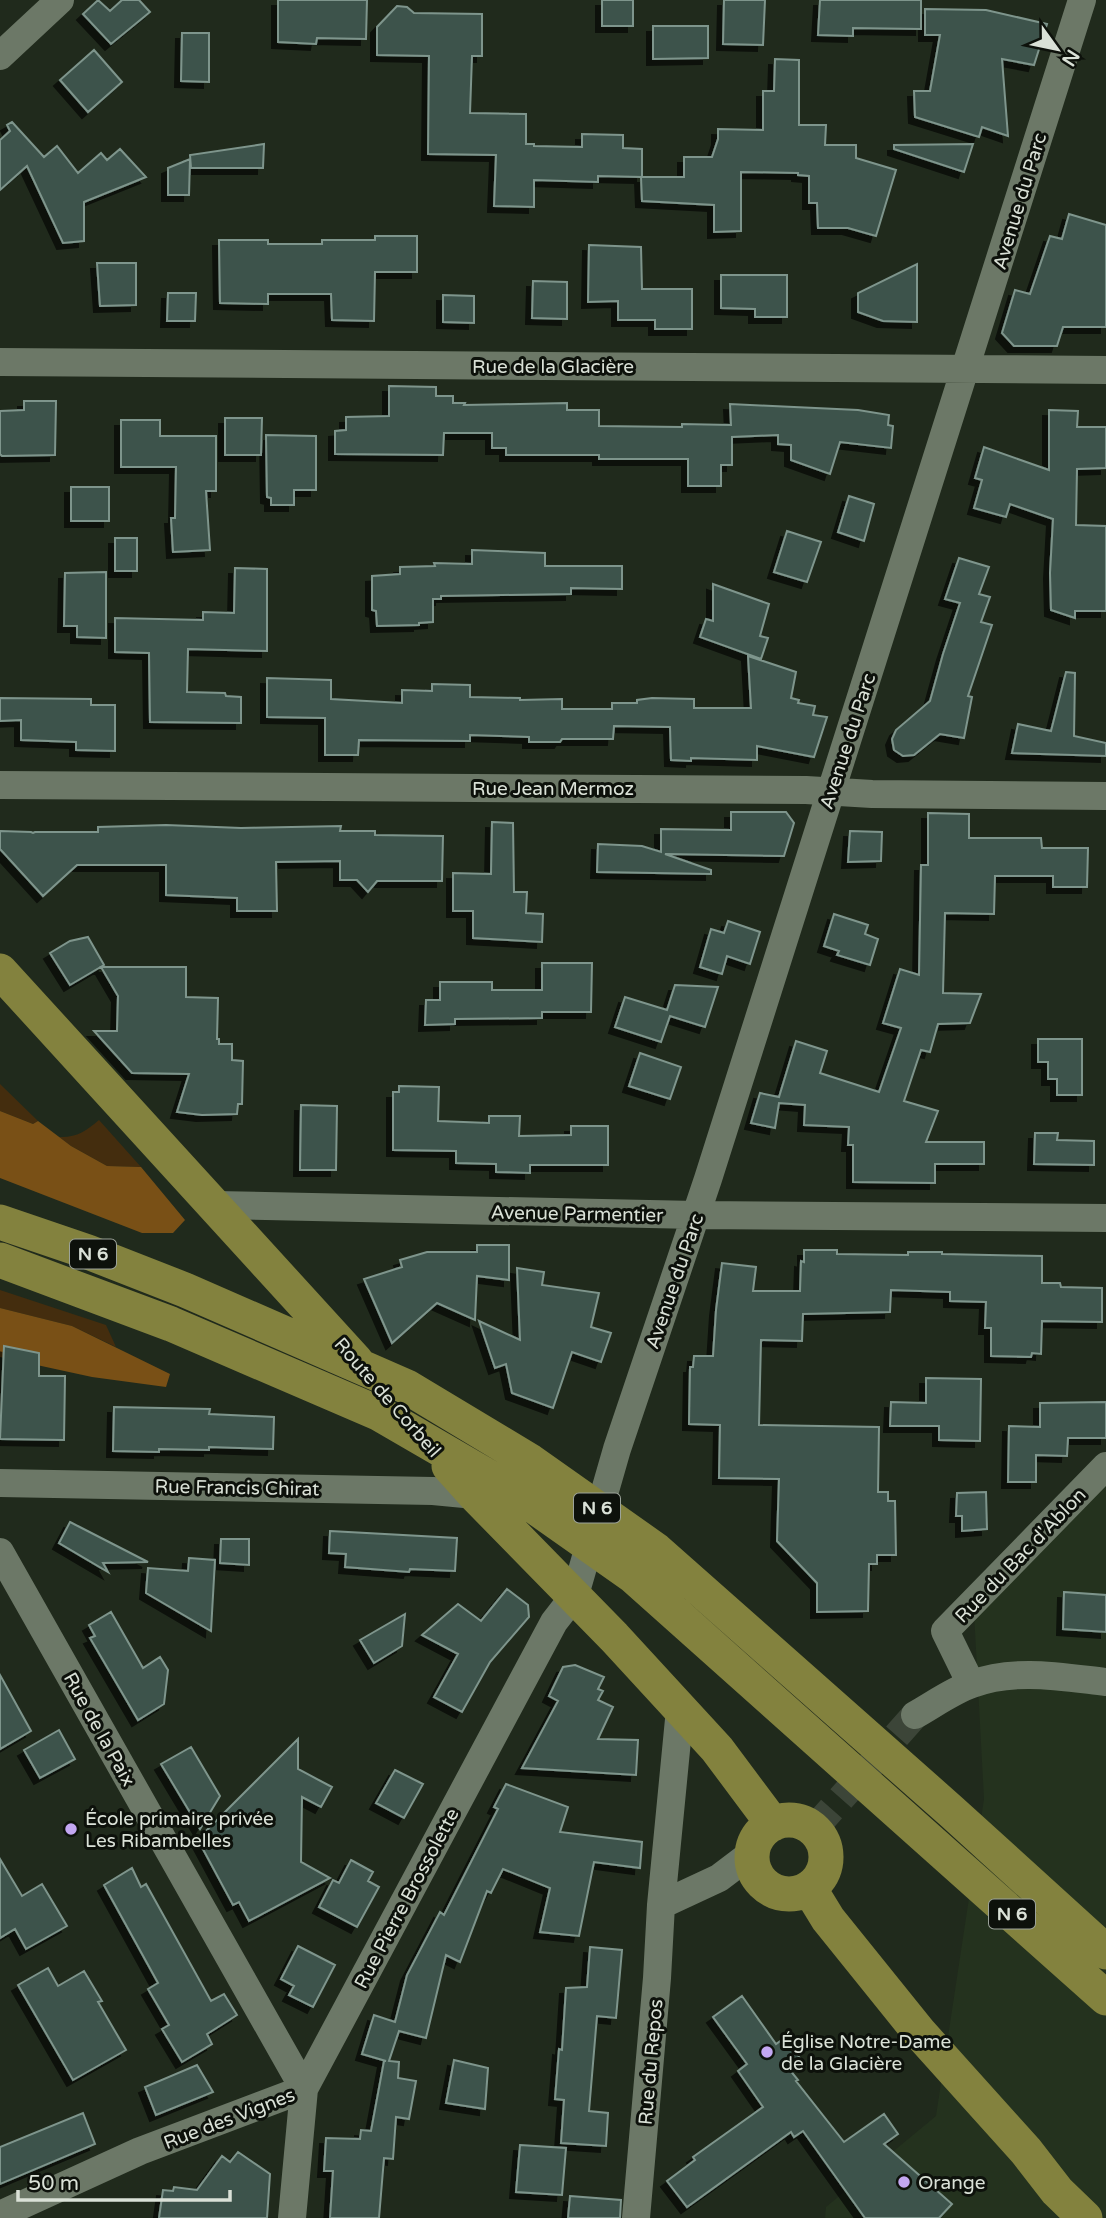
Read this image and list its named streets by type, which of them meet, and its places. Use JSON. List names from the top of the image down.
{
  "streets": {
    "main road": ["N 6", "Route de Corbeil"],
    "street": [
      "Avenue du Parc",
      "Rue de la Glacière",
      "Rue Jean Mermoz",
      "Avenue Parmentier",
      "Rue Francis Chirat",
      "Rue du Bac d'Ablon",
      "Rue de la Paix",
      "Rue Pierre Brossolette",
      "Rue du Repos",
      "Rue des Vignes"
    ]
  },
  "crossings": [
    ["Avenue du Parc", "Rue de la Glacière"],
    ["Avenue du Parc", "Rue Jean Mermoz"],
    ["Avenue du Parc", "Avenue Parmentier"],
    ["Avenue du Parc", "Route de Corbeil"],
    ["Avenue du Parc", "Rue Pierre Brossolette"],
    ["Avenue Parmentier", "Route de Corbeil"],
    ["Route de Corbeil", "Rue Francis Chirat"],
    ["Route de Corbeil", "Rue Pierre Brossolette"],
    ["Route de Corbeil", "Rue du Repos"],
    ["Rue de la Paix", "Rue Pierre Brossolette"],
    ["Rue de la Paix", "Rue des Vignes"],
    ["Rue Pierre Brossolette", "Rue des Vignes"]
  ],
  "places": ["École primaire privée Les Ribambelles", "Église Notre-Dame de la Glacière", "Orange"],
  "scale_bar": "50 m",
  "north": "bottom right"
}
